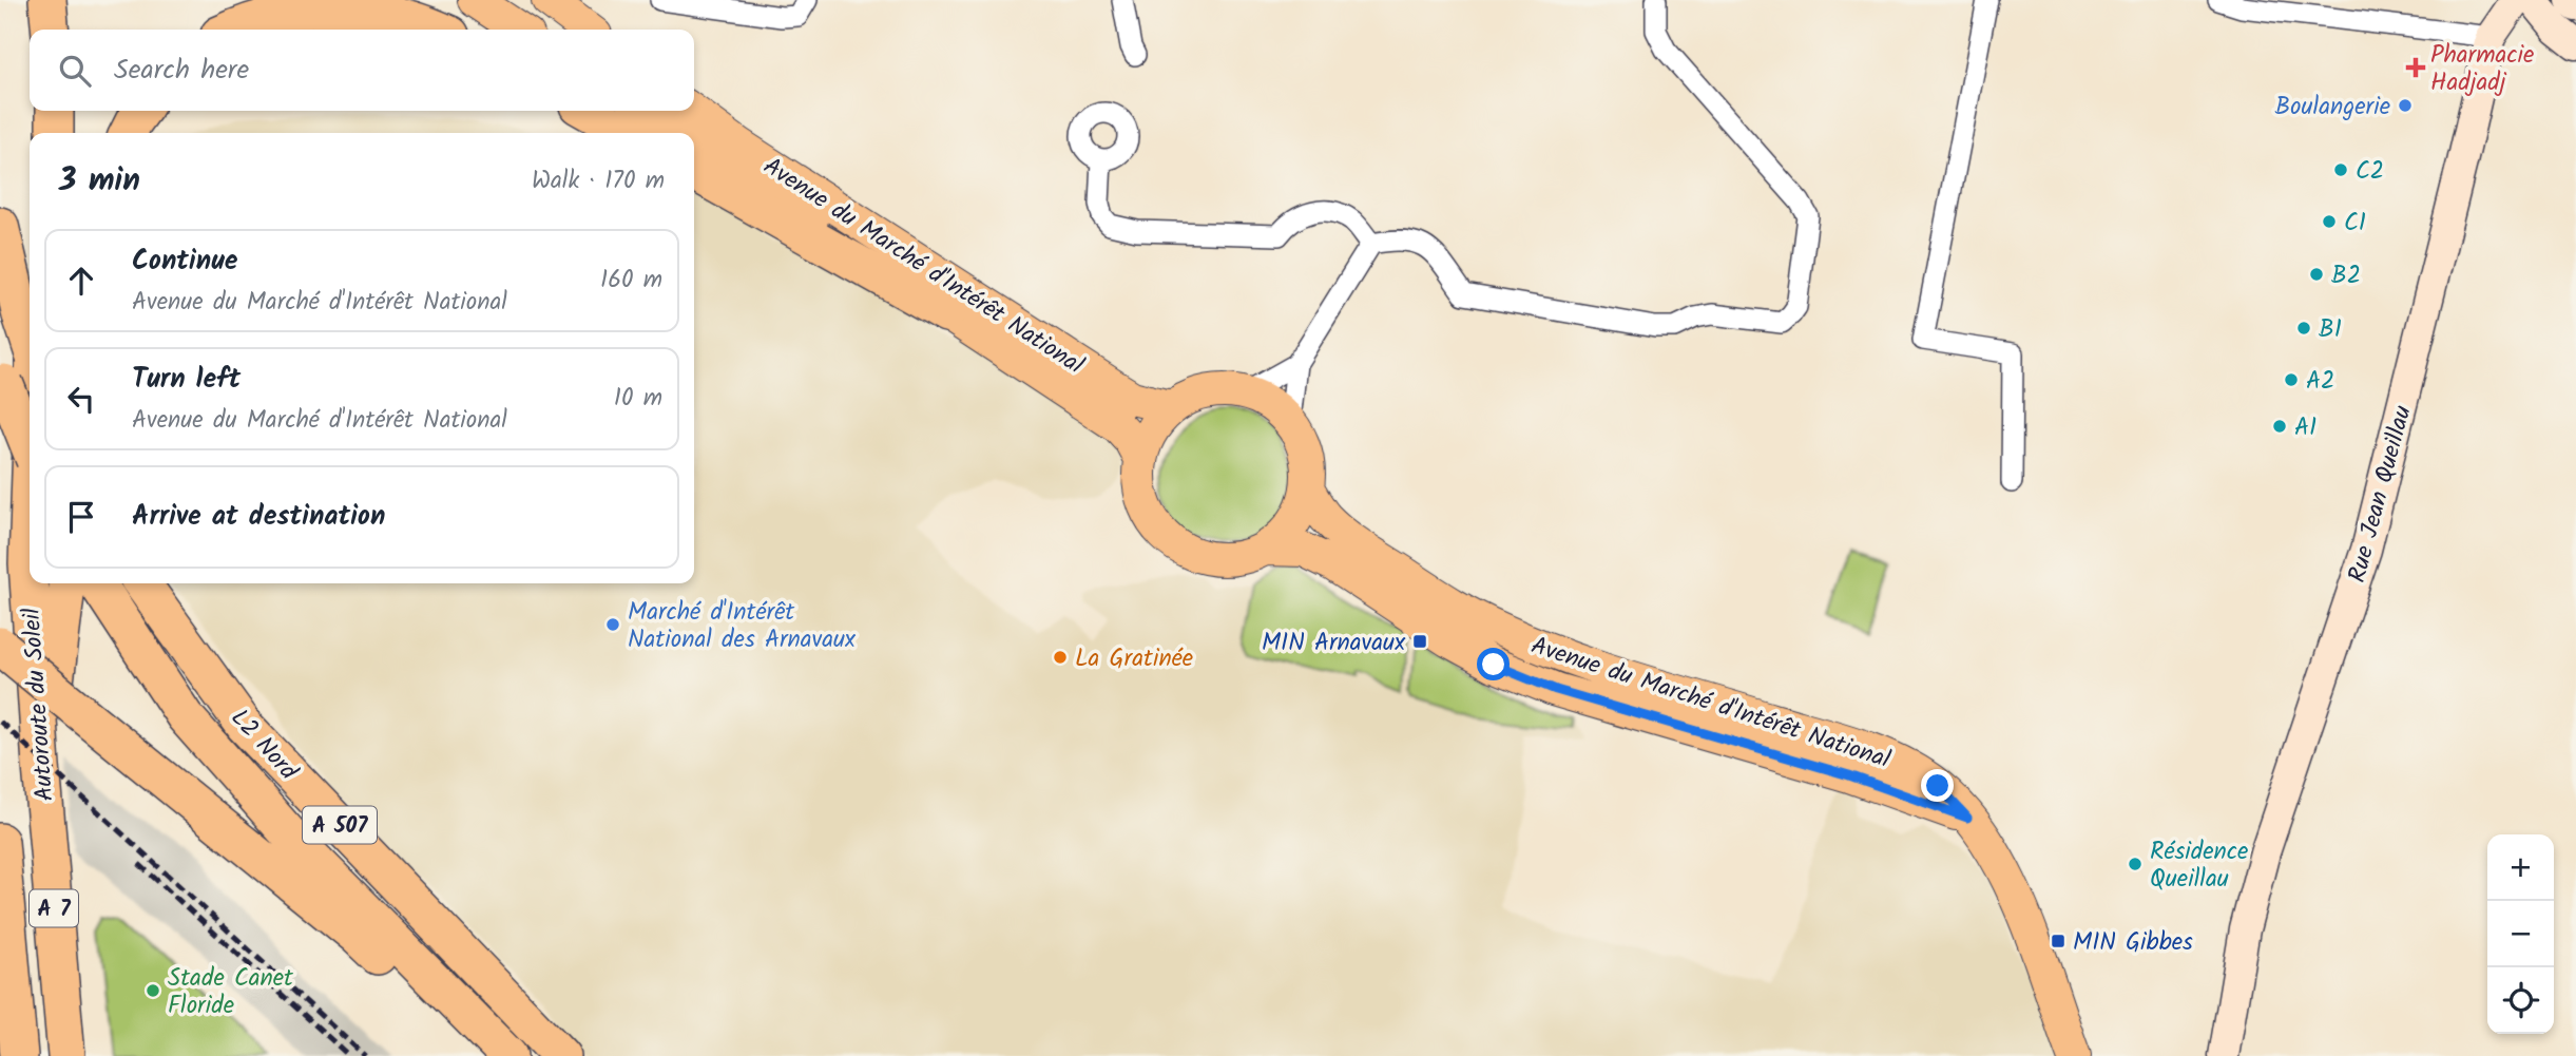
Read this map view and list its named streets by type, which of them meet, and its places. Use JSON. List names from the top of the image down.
{
  "streets": {
    "highway": [
      "Autoroute du Soleil",
      "L2 Nord",
      "A 507",
      "A 7"
    ],
    "main road": ["Avenue du Marché d'Intérêt National", "Rue Jean Queillau"]
  },
  "places": {
    "health": ["Pharmacie Hadjadj"],
    "other": [
      "Boulangerie",
      "C2",
      "C1",
      "B2",
      "B1",
      "A2",
      "A1",
      "Marché d'Intérêt National des Arnavaux",
      "La Gratinée",
      "Résidence Queillau",
      "Stade Canet Floride"
    ],
    "transit": ["MIN Arnavaux", "MIN Gibbes"]
  },
  "page": {
    "search": "Search here",
    "heading": ["3 min", "Walk · 170 m"],
    "list": [
      ["Continue", "Avenue du Marché d'Intérêt National", "160 m"],
      ["Turn left", "Avenue du Marché d'Intérêt National", "10 m"],
      "Arrive at destination"
    ],
    "map_buttons": ["+", "−"]
  }
}
